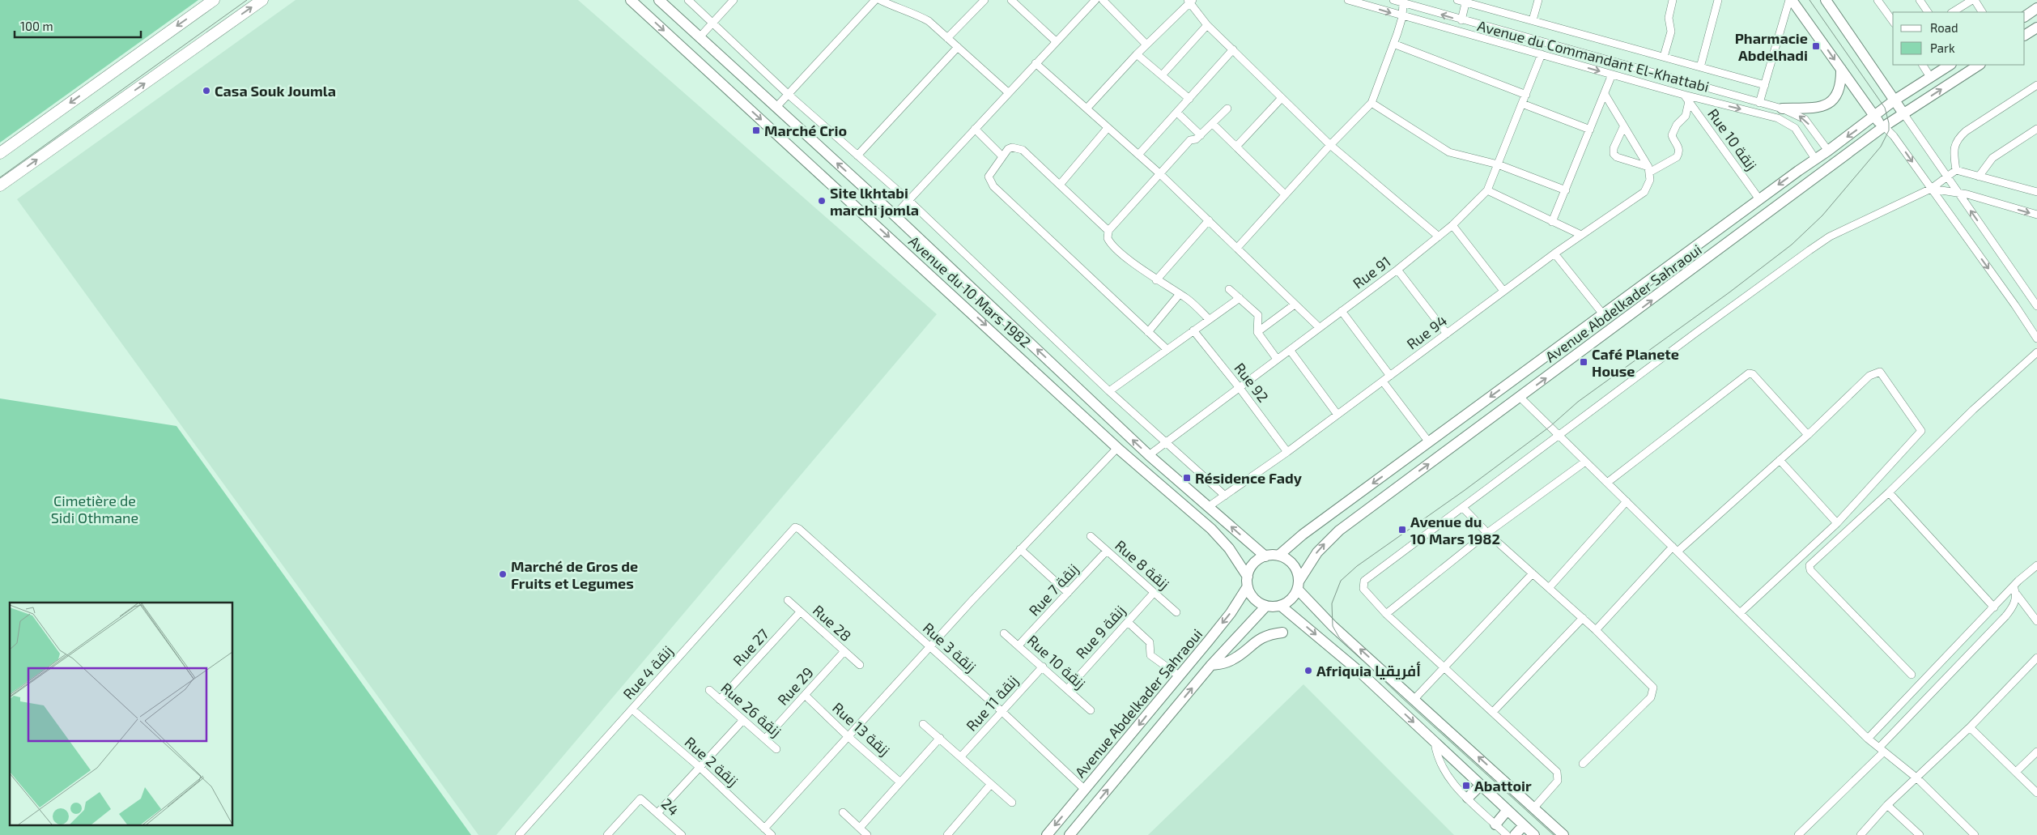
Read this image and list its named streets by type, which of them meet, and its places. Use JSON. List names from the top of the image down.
{
  "streets": {
    "main road": ["Avenue du 10 Mars 1982", "Avenue Abdelkader Sahraoui"],
    "street": [
      "Avenue du Commandant El-Khattabi",
      "Rue 10 زنقة",
      "Rue 91",
      "Rue 94",
      "Rue 92",
      "Rue 8 زنقة",
      "Rue 7 زنقة",
      "Rue 28",
      "Rue 9 زنقة",
      "Rue 27",
      "Rue 3 زنقة",
      "Rue 4 زنقة",
      "Rue 29",
      "Rue 11 زنقة",
      "Rue 26 زنقة",
      "Rue 13 زنقة",
      "Rue 2 زنقة",
      "24"
    ]
  },
  "crossings": [
    ["Avenue du Commandant El-Khattabi", "Rue 10 زنقة"],
    ["Avenue du Commandant El-Khattabi", "Rue 91"],
    ["Avenue du Commandant El-Khattabi", "Avenue Abdelkader Sahraoui"],
    ["Rue 10 زنقة", "Avenue Abdelkader Sahraoui"],
    ["Rue 10 زنقة", "Rue 7 زنقة"],
    ["Rue 10 زنقة", "Rue 9 زنقة"],
    ["Rue 10 زنقة", "Rue 11 زنقة"],
    ["Rue 91", "Avenue du 10 Mars 1982"],
    ["Rue 91", "Rue 92"],
    ["Avenue du 10 Mars 1982", "Avenue Abdelkader Sahraoui"],
    ["Avenue du 10 Mars 1982", "Rue 94"],
    ["Avenue Abdelkader Sahraoui", "Rue 3 زنقة"],
    ["Rue 94", "Rue 92"],
    ["Rue 8 زنقة", "Rue 7 زنقة"],
    ["Rue 8 زنقة", "Rue 9 زنقة"],
    ["Rue 28", "Rue 27"],
    ["Rue 28", "Rue 29"],
    ["Rue 27", "Rue 26 زنقة"],
    ["Rue 3 زنقة", "Rue 4 زنقة"],
    ["Rue 3 زنقة", "Rue 11 زنقة"],
    ["Rue 4 زنقة", "Rue 2 زنقة"],
    ["Rue 29", "Rue 26 زنقة"],
    ["Rue 29", "Rue 13 زنقة"]
  ],
  "parks": ["Cimetière de Sidi Othmane"],
  "places": {
    "transit": [
      "Pharmacie Abdelhadi",
      "Marché Crio",
      "Café Planete House",
      "Résidence Fady",
      "Avenue du 10 Mars 1982",
      "Abattoir"
    ],
    "other": [
      "Casa Souk Joumla",
      "Site lkhtabi marchi jomla",
      "Marché de Gros de Fruits et Legumes",
      "Afriquia أفريقيا"
    ]
  },
  "legend": ["Road", "Park"],
  "scale_bar": "100 m"
}
